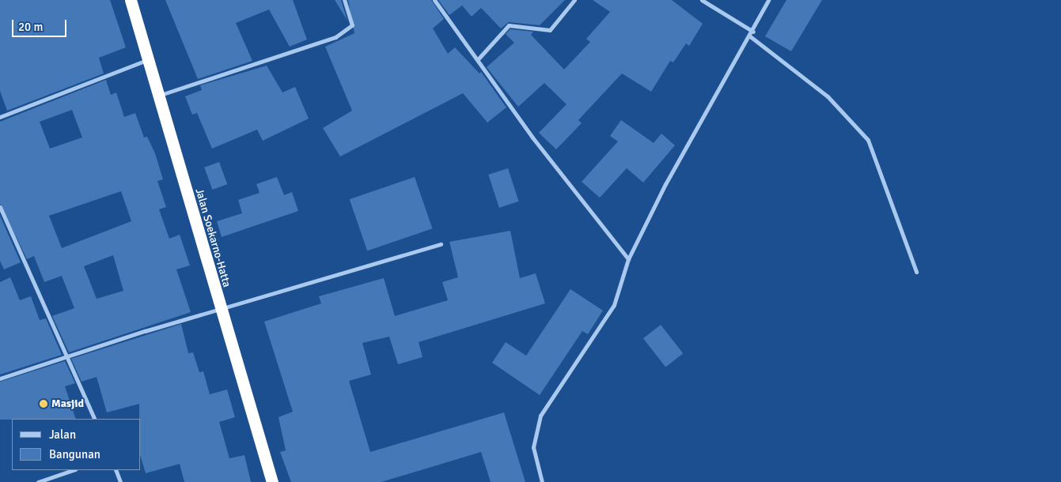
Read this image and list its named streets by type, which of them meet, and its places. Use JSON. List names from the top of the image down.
{
  "streets": {
    "highway": ["Jalan Soekarno-Hatta"]
  },
  "places": ["Masjid"],
  "legend": ["Jalan", "Bangunan"],
  "scale_bar": "20 m"
}
